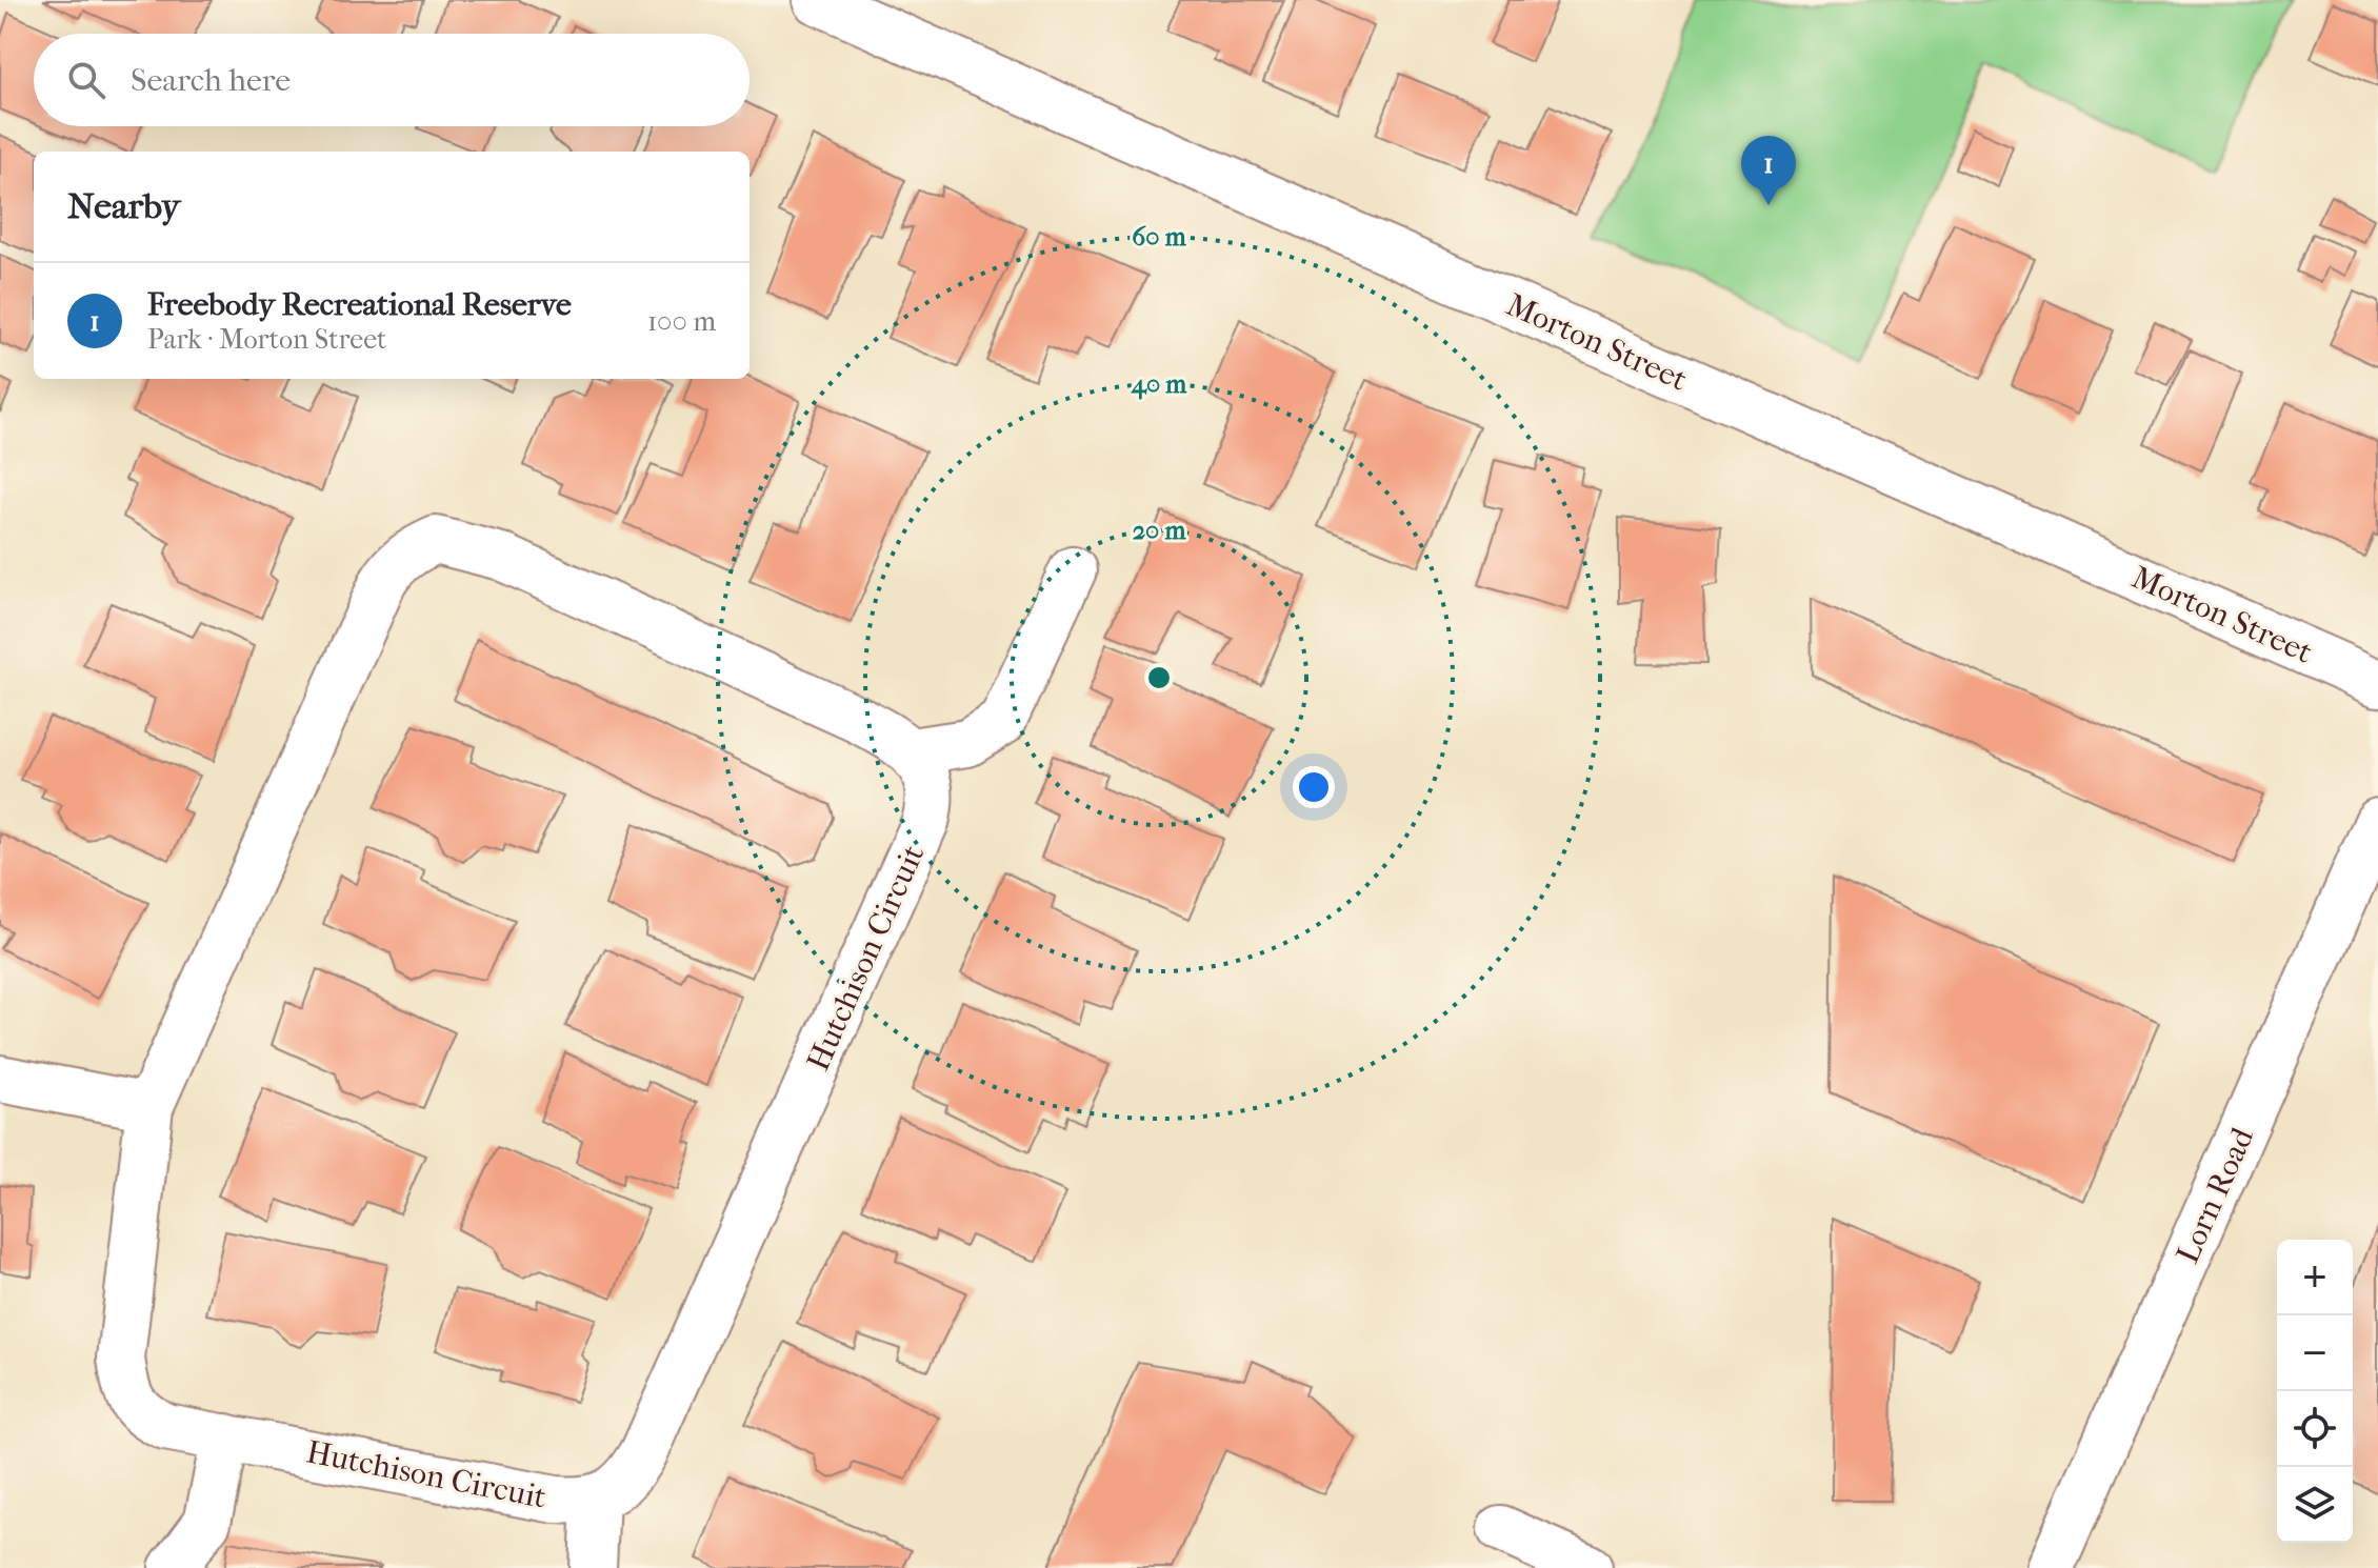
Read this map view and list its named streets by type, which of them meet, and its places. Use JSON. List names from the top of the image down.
{
  "streets": {
    "street": ["Morton Street", "Hutchison Circuit", "Lorn Road"]
  },
  "page": {
    "search": "Search here",
    "pins": "1",
    "heading": "Nearby",
    "list": [
      {
        "mark": "1",
        "name": "Freebody Recreational Reserve",
        "note": "Park · Morton Street",
        "value": "100 m"
      }
    ],
    "map_buttons": ["+", "−"]
  },
  "rings": ["60 m", "40 m", "20 m"]
}
